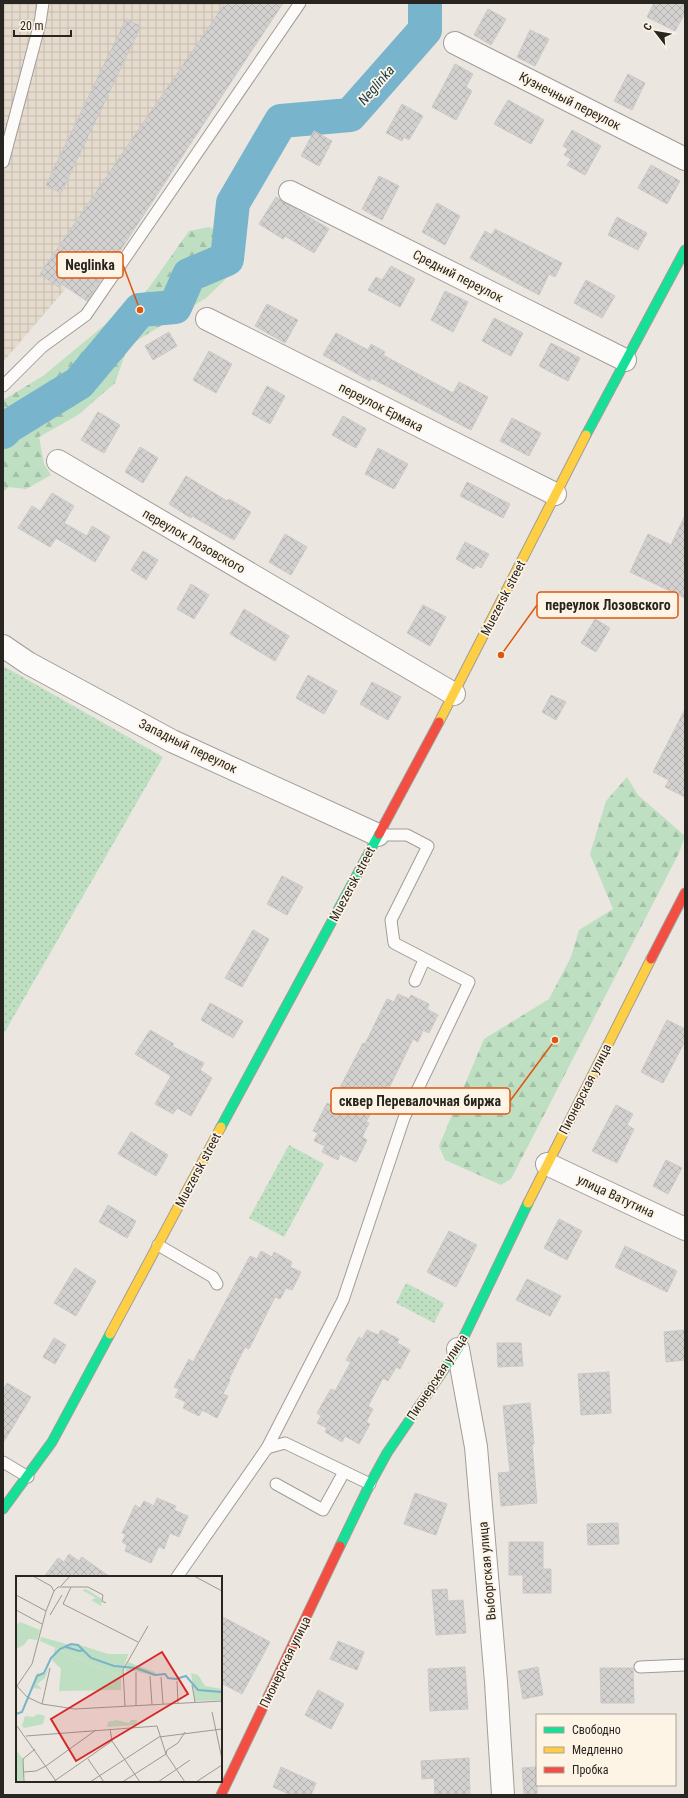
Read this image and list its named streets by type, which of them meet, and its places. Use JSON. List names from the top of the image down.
{
  "streets": {
    "main road": ["Muezersk street", "Пионерская улица"],
    "street": [
      "Кузнечный переулок",
      "Средний переулок",
      "переулок Ермака",
      "переулок Лозовского",
      "Западный переулок",
      "улица Ватутина",
      "Выборгская улица"
    ]
  },
  "crossings": [
    ["Средний переулок", "Muezersk street"],
    ["переулок Ермака", "Muezersk street"],
    ["переулок Лозовского", "Muezersk street"],
    ["Muezersk street", "Западный переулок"],
    ["Пионерская улица", "улица Ватутина"],
    ["Пионерская улица", "Выборгская улица"]
  ],
  "water": ["Neglinka"],
  "places": ["Neglinka", "переулок Лозовского", "сквер Перевалочная биржа"],
  "legend": ["Свободно", "Медленно", "Пробка"],
  "scale_bar": "20 m",
  "north": "top left"
}
